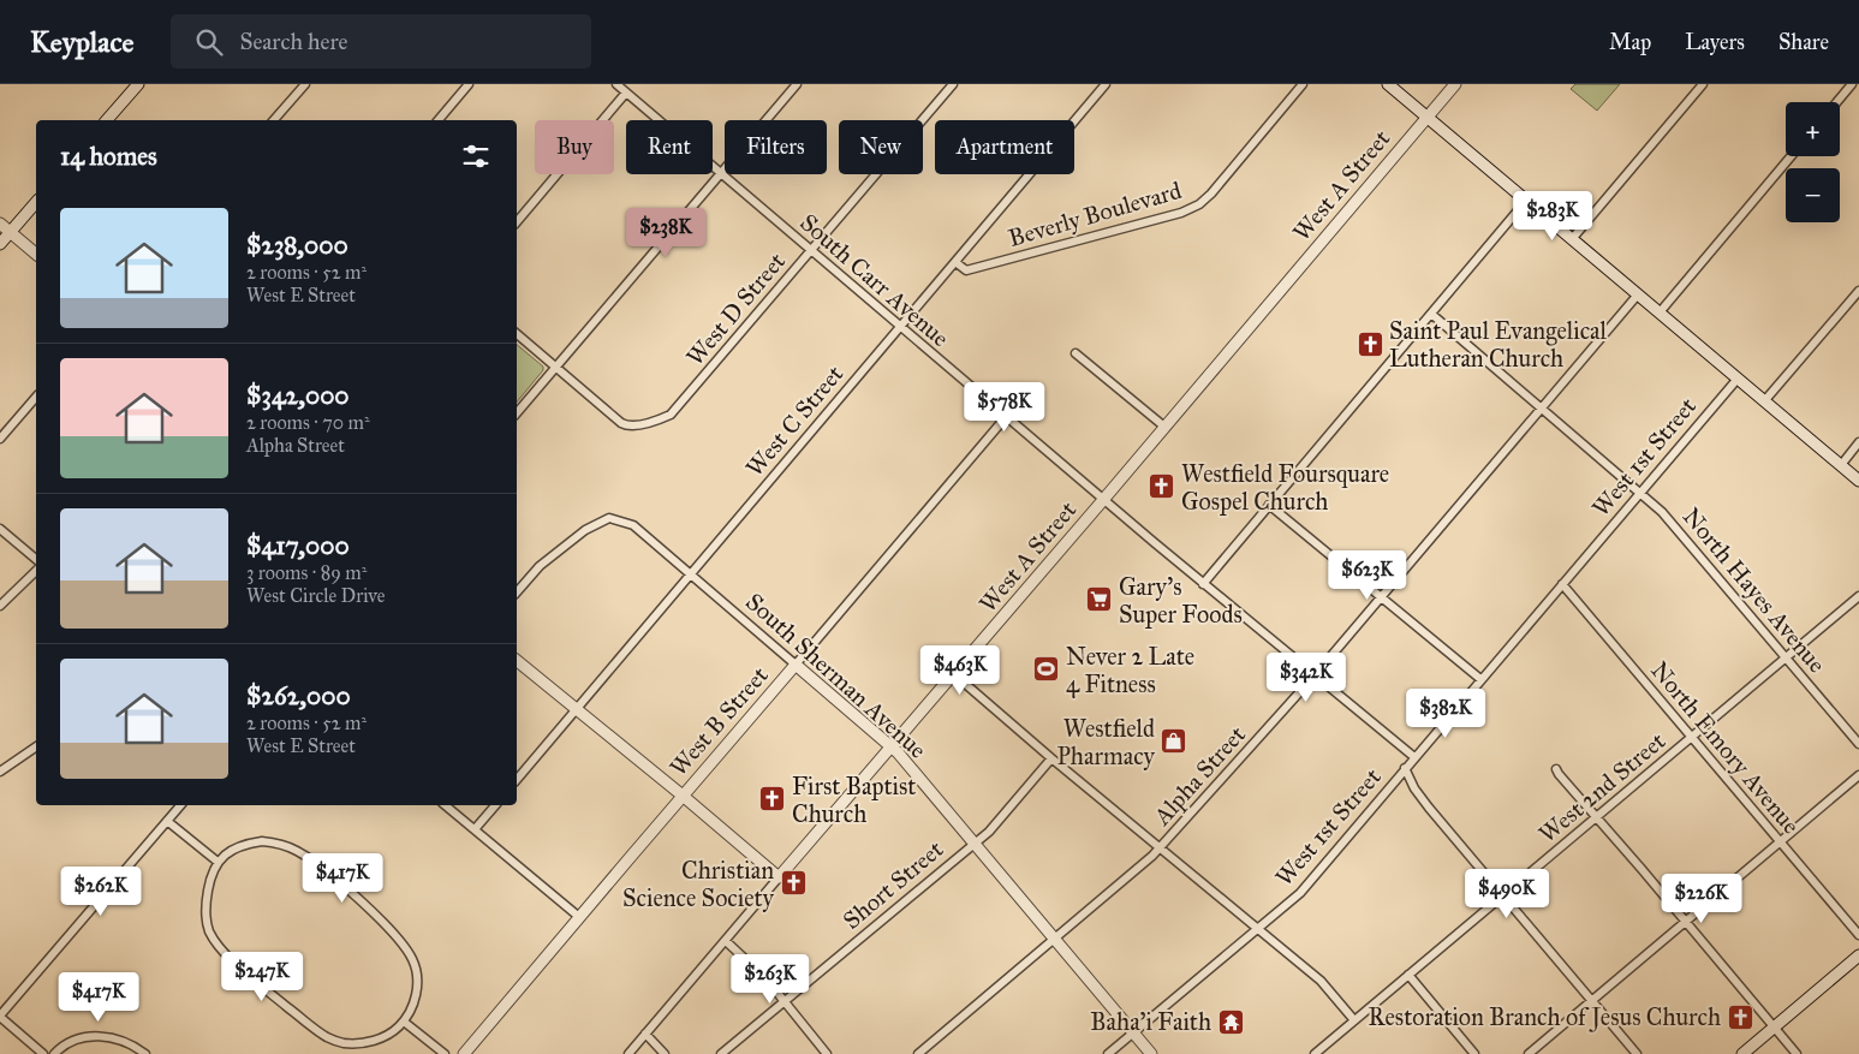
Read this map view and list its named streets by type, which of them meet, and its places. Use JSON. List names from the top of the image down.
{
  "streets": {
    "street": [
      "West A Street",
      "Beverly Boulevard",
      "South Carr Avenue",
      "West D Street",
      "West C Street",
      "West 1st Street",
      "North Hayes Avenue",
      "South Sherman Avenue",
      "West B Street",
      "North Emory Avenue",
      "Alpha Street",
      "West 2nd Street",
      "Short Street"
    ]
  },
  "crossings": [
    ["West A Street", "South Carr Avenue"],
    ["West A Street", "South Sherman Avenue"],
    ["Beverly Boulevard", "West C Street"],
    ["South Carr Avenue", "West D Street"],
    ["South Carr Avenue", "West C Street"],
    ["South Carr Avenue", "West 1st Street"],
    ["South Carr Avenue", "West B Street"],
    ["South Carr Avenue", "Alpha Street"],
    ["West C Street", "South Sherman Avenue"],
    ["West 1st Street", "North Hayes Avenue"],
    ["West 1st Street", "South Sherman Avenue"],
    ["West 1st Street", "North Emory Avenue"],
    ["North Hayes Avenue", "Alpha Street"],
    ["North Hayes Avenue", "West 2nd Street"],
    ["South Sherman Avenue", "West B Street"],
    ["South Sherman Avenue", "Alpha Street"],
    ["South Sherman Avenue", "Short Street"],
    ["North Emory Avenue", "West 2nd Street"]
  ],
  "places": {
    "church": [
      "Saint Paul Evangelical Lutheran Church",
      "Westfield Foursquare Gospel Church",
      "First Baptist Church",
      "Christian Science Society",
      "Restoration Branch of Jesus Church"
    ],
    "supermarket": ["Gary's Super Foods"],
    "sports": ["Never 2 Late 4 Fitness"],
    "shop": ["Westfield Pharmacy"],
    "temple": ["Baha'i Faith"]
  },
  "page": {
    "header": "Keyplace",
    "search": "Search here",
    "nav": ["Map", "Layers", "Share"],
    "map_buttons": ["+", "−"],
    "chip": [
      "Buy",
      "Rent",
      "Filters",
      "New",
      "Apartment"
    ],
    "heading": "14 homes",
    "price": [
      "$283K",
      "$238K",
      "$578K",
      "$623K",
      "$463K",
      "$342K",
      "$382K",
      "$417K",
      "$262K",
      "$490K",
      "$226K",
      "$247K",
      "$263K",
      "$417K"
    ],
    "list": [
      {
        "name": "$238,000",
        "note": "2 rooms · 52 m² · West E Street"
      },
      {
        "name": "$342,000",
        "note": "2 rooms · 70 m² · Alpha Street"
      },
      {
        "name": "$417,000",
        "note": "3 rooms · 89 m² · West Circle Drive"
      },
      {
        "name": "$262,000",
        "note": "2 rooms · 52 m² · West E Street"
      }
    ]
  }
}
